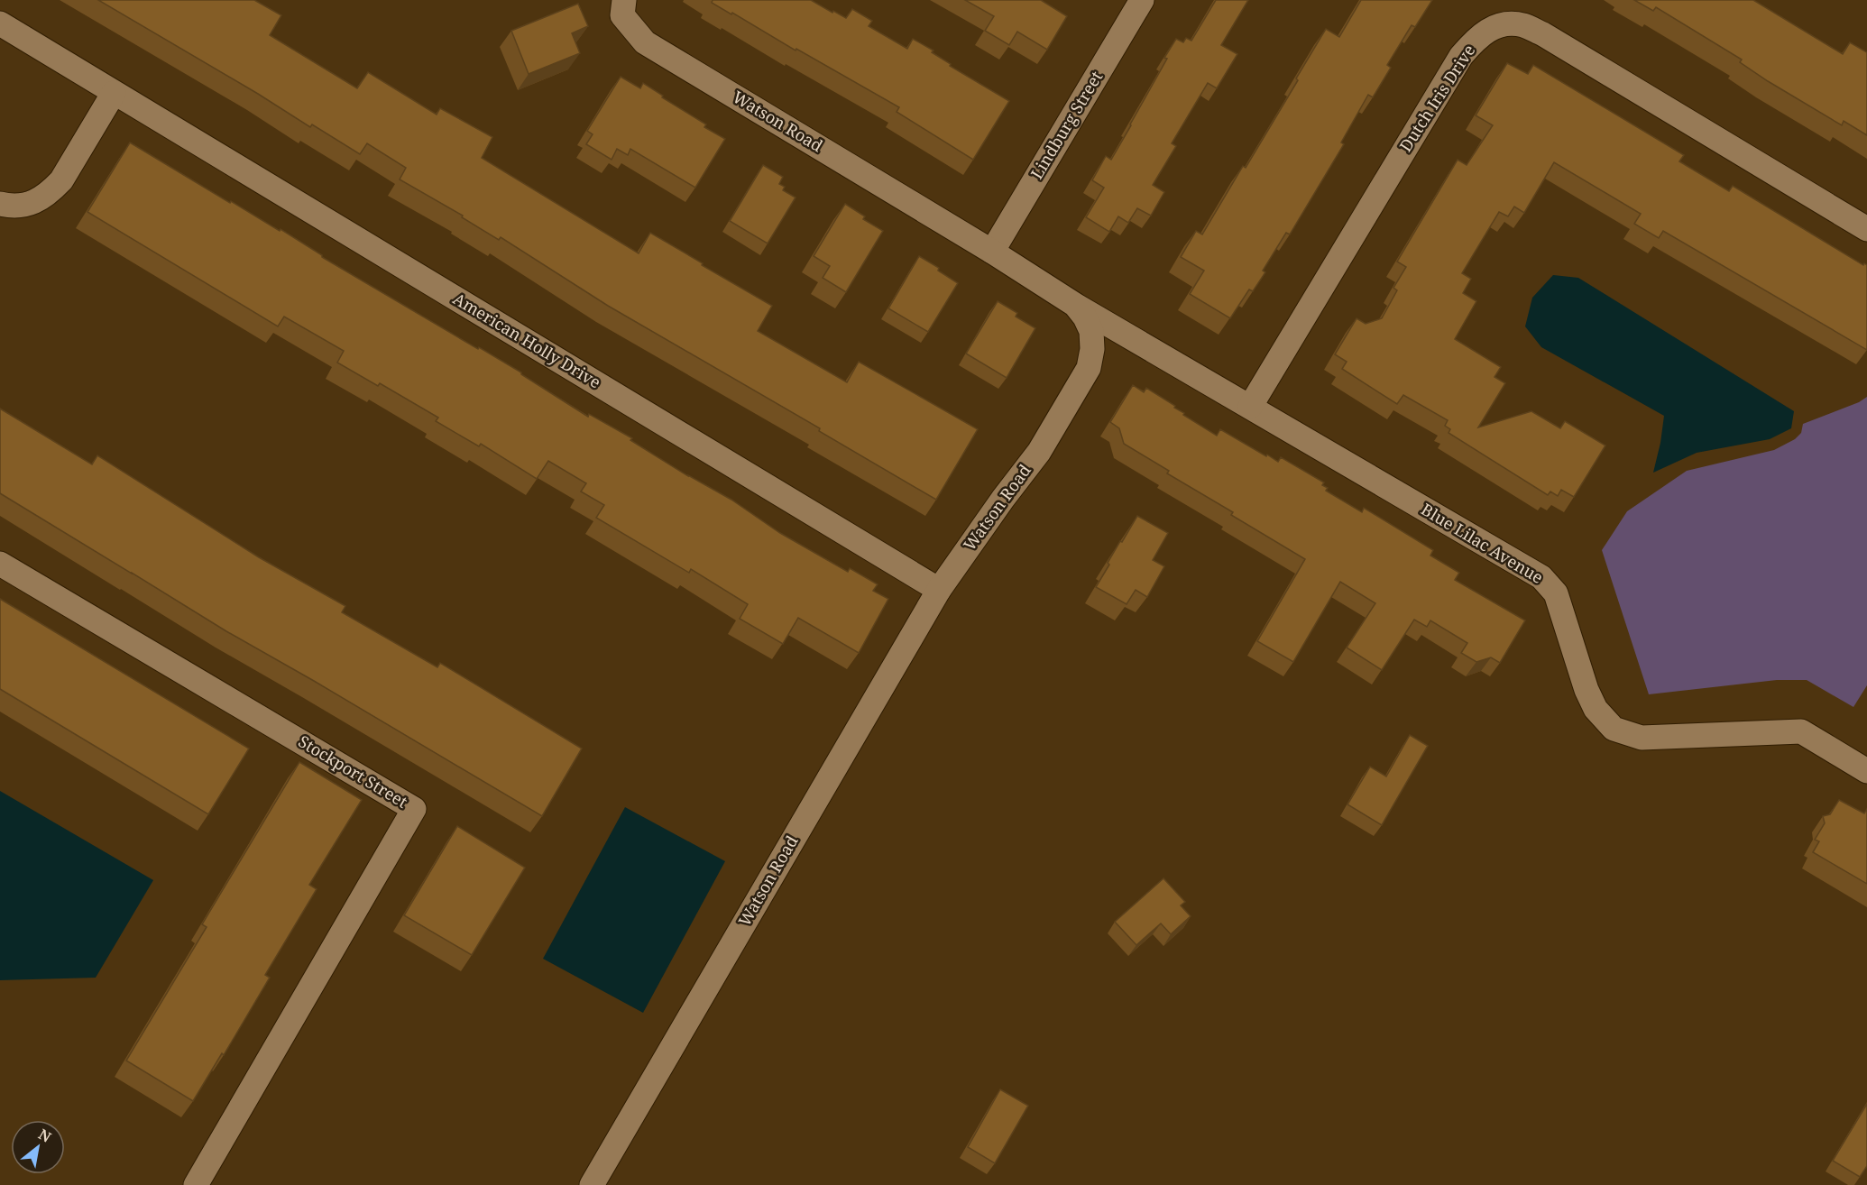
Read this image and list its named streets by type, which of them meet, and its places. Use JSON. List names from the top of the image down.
{
  "streets": {
    "street": [
      "Dutch Iris Drive",
      "Watson Road",
      "Lindburg Street",
      "American Holly Drive",
      "Blue Lilac Avenue",
      "Stockport Street"
    ]
  },
  "crossings": [
    ["Dutch Iris Drive", "Blue Lilac Avenue"],
    ["Watson Road", "Lindburg Street"],
    ["Watson Road", "American Holly Drive"],
    ["Watson Road", "Blue Lilac Avenue"]
  ],
  "north": "top right"
}
